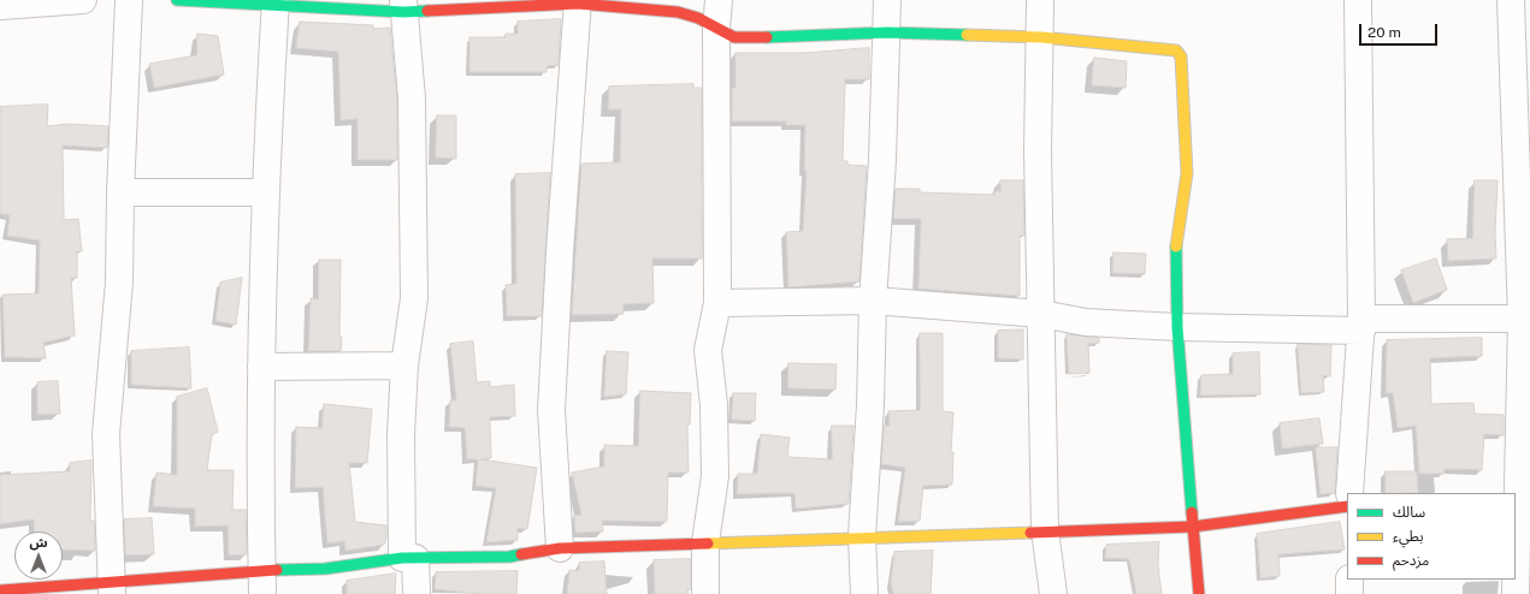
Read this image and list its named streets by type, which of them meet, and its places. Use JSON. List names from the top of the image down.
{
  "legend": ["سالك", "بطيء", "مزدحم"],
  "scale_bar": "20 m",
  "north": "top"
}
